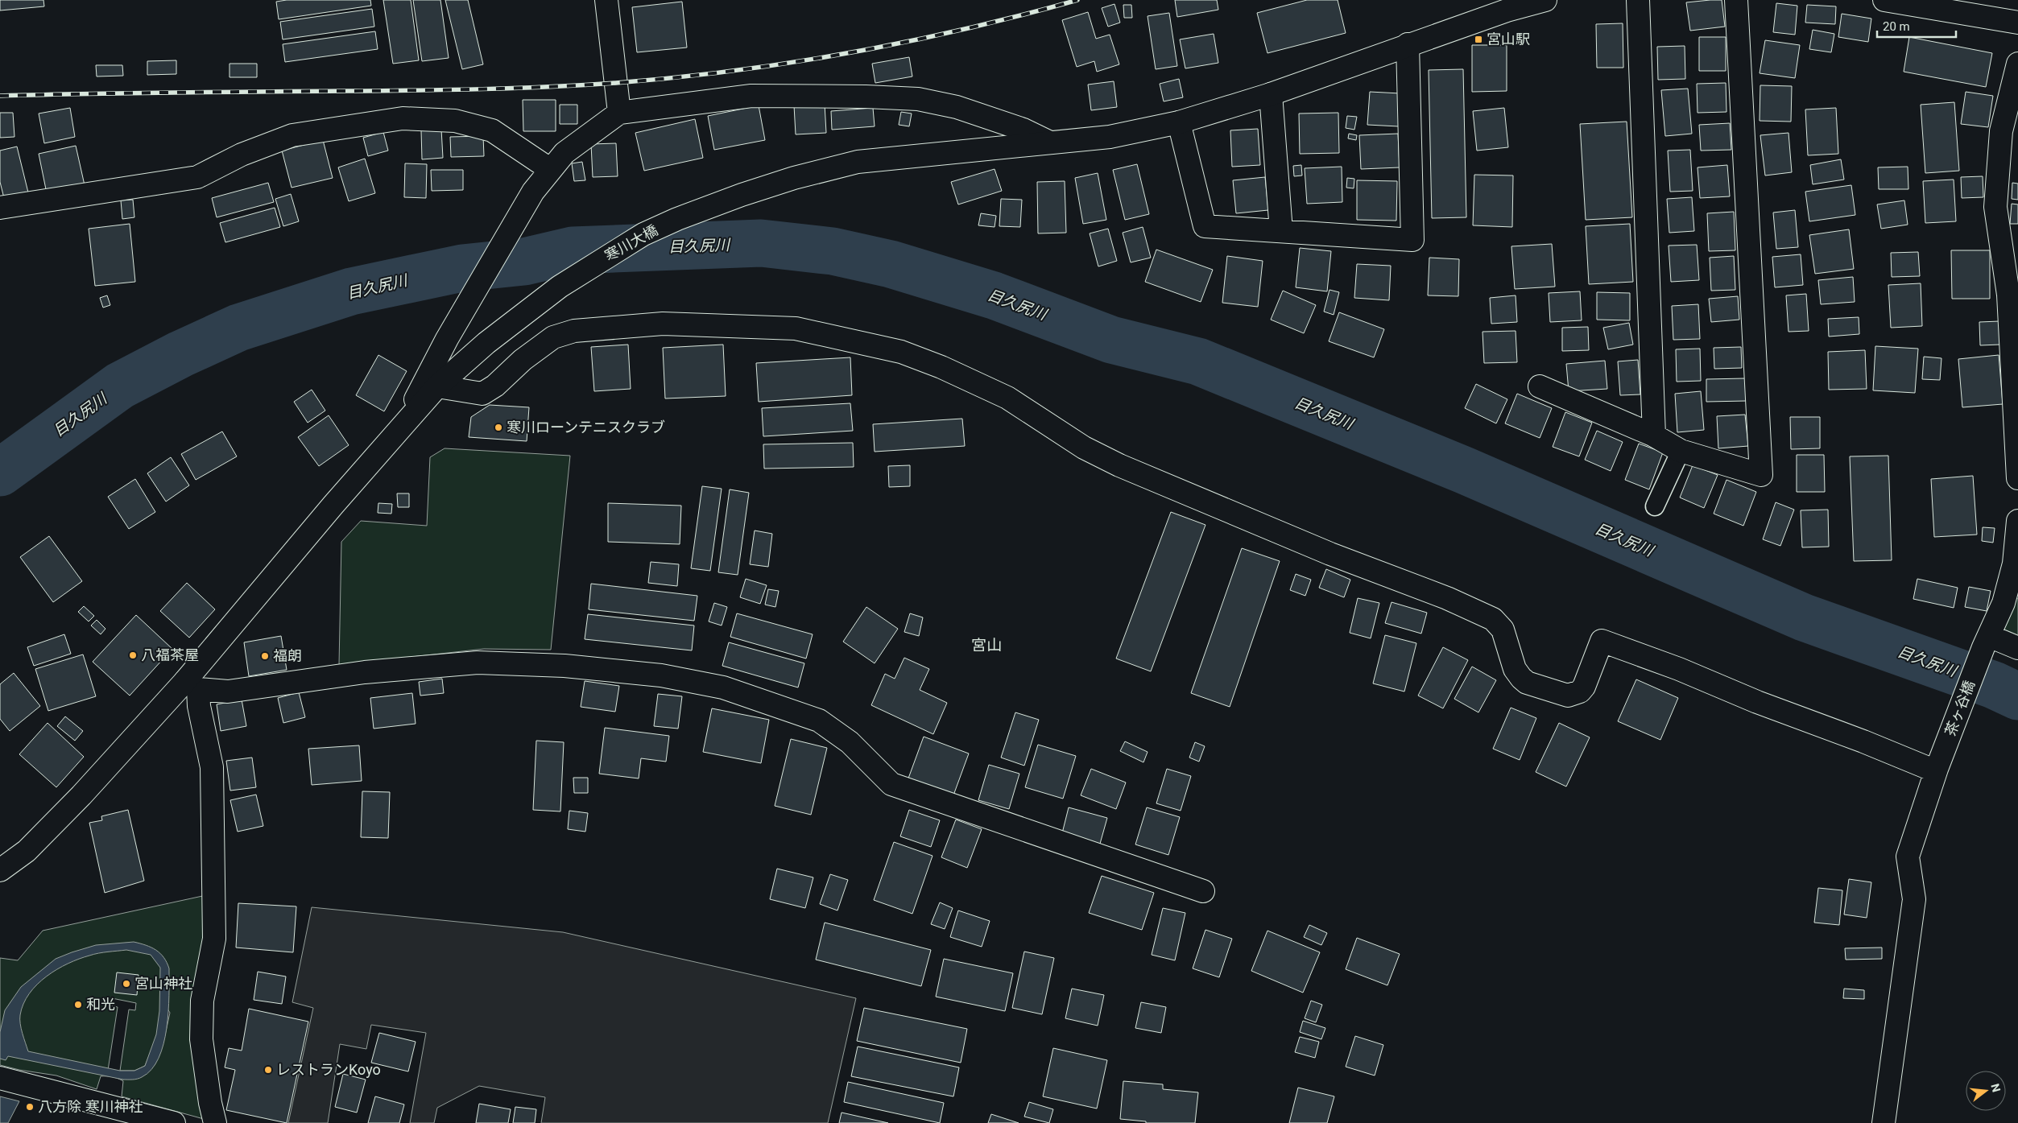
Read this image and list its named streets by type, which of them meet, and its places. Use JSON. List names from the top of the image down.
{
  "streets": {
    "street": ["寒川大橋", "茶ヶ谷橋"]
  },
  "districts": ["宮山"],
  "water": ["目久尻川"],
  "places": {
    "transit": ["宮山駅"],
    "other": [
      "寒川ローンテニスクラブ",
      "八福茶屋",
      "福朗",
      "宮山神社",
      "和光",
      "レストランKoyo",
      "八方除 寒川神社"
    ]
  },
  "scale_bar": "20 m",
  "north": "right"
}
